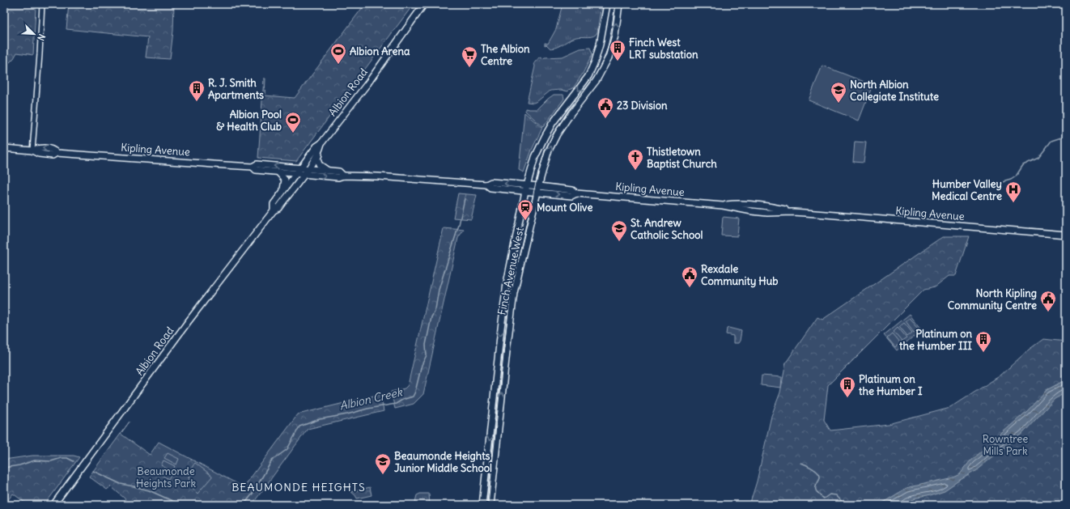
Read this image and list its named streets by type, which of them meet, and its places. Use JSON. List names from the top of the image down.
{
  "streets": {
    "main road": ["Albion Road", "Kipling Avenue", "Finch Avenue West"]
  },
  "crossings": [
    ["Albion Road", "Kipling Avenue"],
    ["Kipling Avenue", "Finch Avenue West"]
  ],
  "districts": ["BEAUMONDE HEIGHTS"],
  "water": ["Albion Creek"],
  "parks": ["Rowntree Mills Park", "Beaumonde Heights Park"],
  "places": {
    "building": [
      "Finch West LRT substation",
      "R. J. Smith Apartments",
      "Platinum on the Humber III",
      "Platinum on the Humber I"
    ],
    "sports": ["Albion Arena", "Albion Pool & Health Club"],
    "supermarket": ["The Albion Centre"],
    "school or university": ["North Albion Collegiate Institute", "St. Andrew Catholic School", "Beaumonde Heights Junior Middle School"],
    "public building": ["23 Division", "Rexdale Community Hub", "North Kipling Community Centre"],
    "church": ["Thistletown Baptist Church"],
    "hospital": ["Humber Valley Medical Centre"],
    "station": ["Mount Olive"]
  },
  "north": "bottom right"
}
